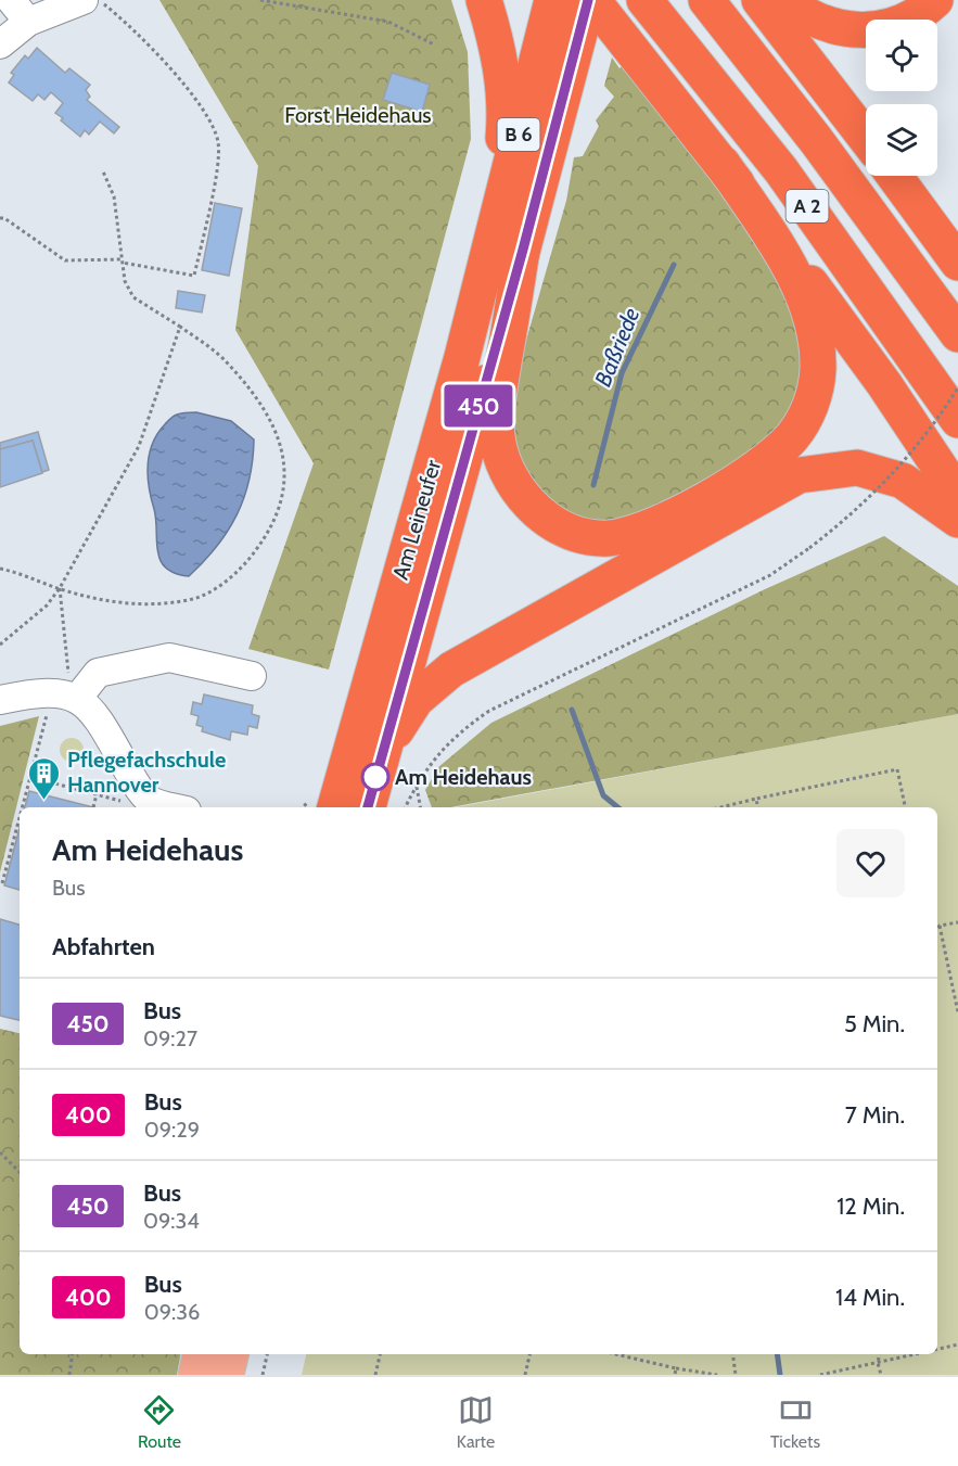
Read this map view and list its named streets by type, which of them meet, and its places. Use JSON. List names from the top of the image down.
{
  "streets": {
    "highway": ["B 6", "A 2", "Am Leineufer"]
  },
  "water": ["Baßriede"],
  "parks": ["Forst Heidehaus"],
  "places": {
    "other": ["Am Heidehaus"],
    "building": ["Pflegefachschule Hannover"]
  },
  "lines": ["bus line 450"],
  "page": {
    "on_map": "450",
    "heading": [
      ["Am Heidehaus", "Bus"],
      "Abfahrten"
    ],
    "list": [
      {
        "mark": "450",
        "name": "Bus",
        "note": "09:27",
        "value": "5 Min."
      },
      {
        "mark": "400",
        "name": "Bus",
        "note": "09:29",
        "value": "7 Min."
      },
      {
        "mark": "450",
        "name": "Bus",
        "note": "09:34",
        "value": "12 Min."
      },
      {
        "mark": "400",
        "name": "Bus",
        "note": "09:36",
        "value": "14 Min."
      }
    ],
    "tabs": ["Route", "Karte", "Tickets"]
  }
}
